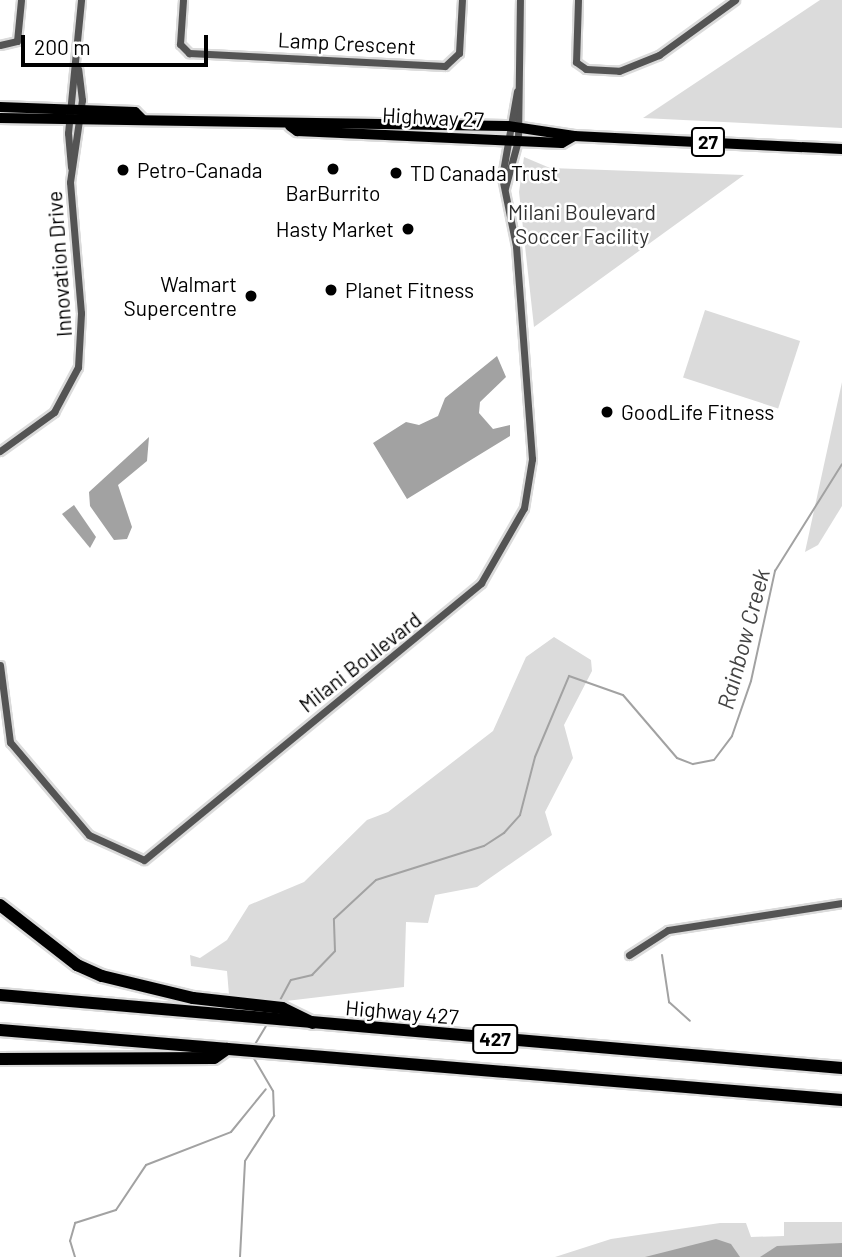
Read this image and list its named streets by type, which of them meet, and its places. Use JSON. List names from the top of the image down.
{
  "streets": {
    "highway": ["Highway 427", "427"],
    "main road": ["Highway 27", "27"],
    "street": ["Lamp Crescent", "Innovation Drive", "Milani Boulevard"]
  },
  "crossings": [
    ["Highway 27", "Innovation Drive"],
    ["Highway 27", "Milani Boulevard"]
  ],
  "water": ["Rainbow Creek"],
  "parks": ["Milani Boulevard Soccer Facility"],
  "places": [
    "BarBurrito",
    "Petro-Canada",
    "TD Canada Trust",
    "Hasty Market",
    "Planet Fitness",
    "Walmart Supercentre",
    "GoodLife Fitness"
  ],
  "scale_bar": "200 m"
}
